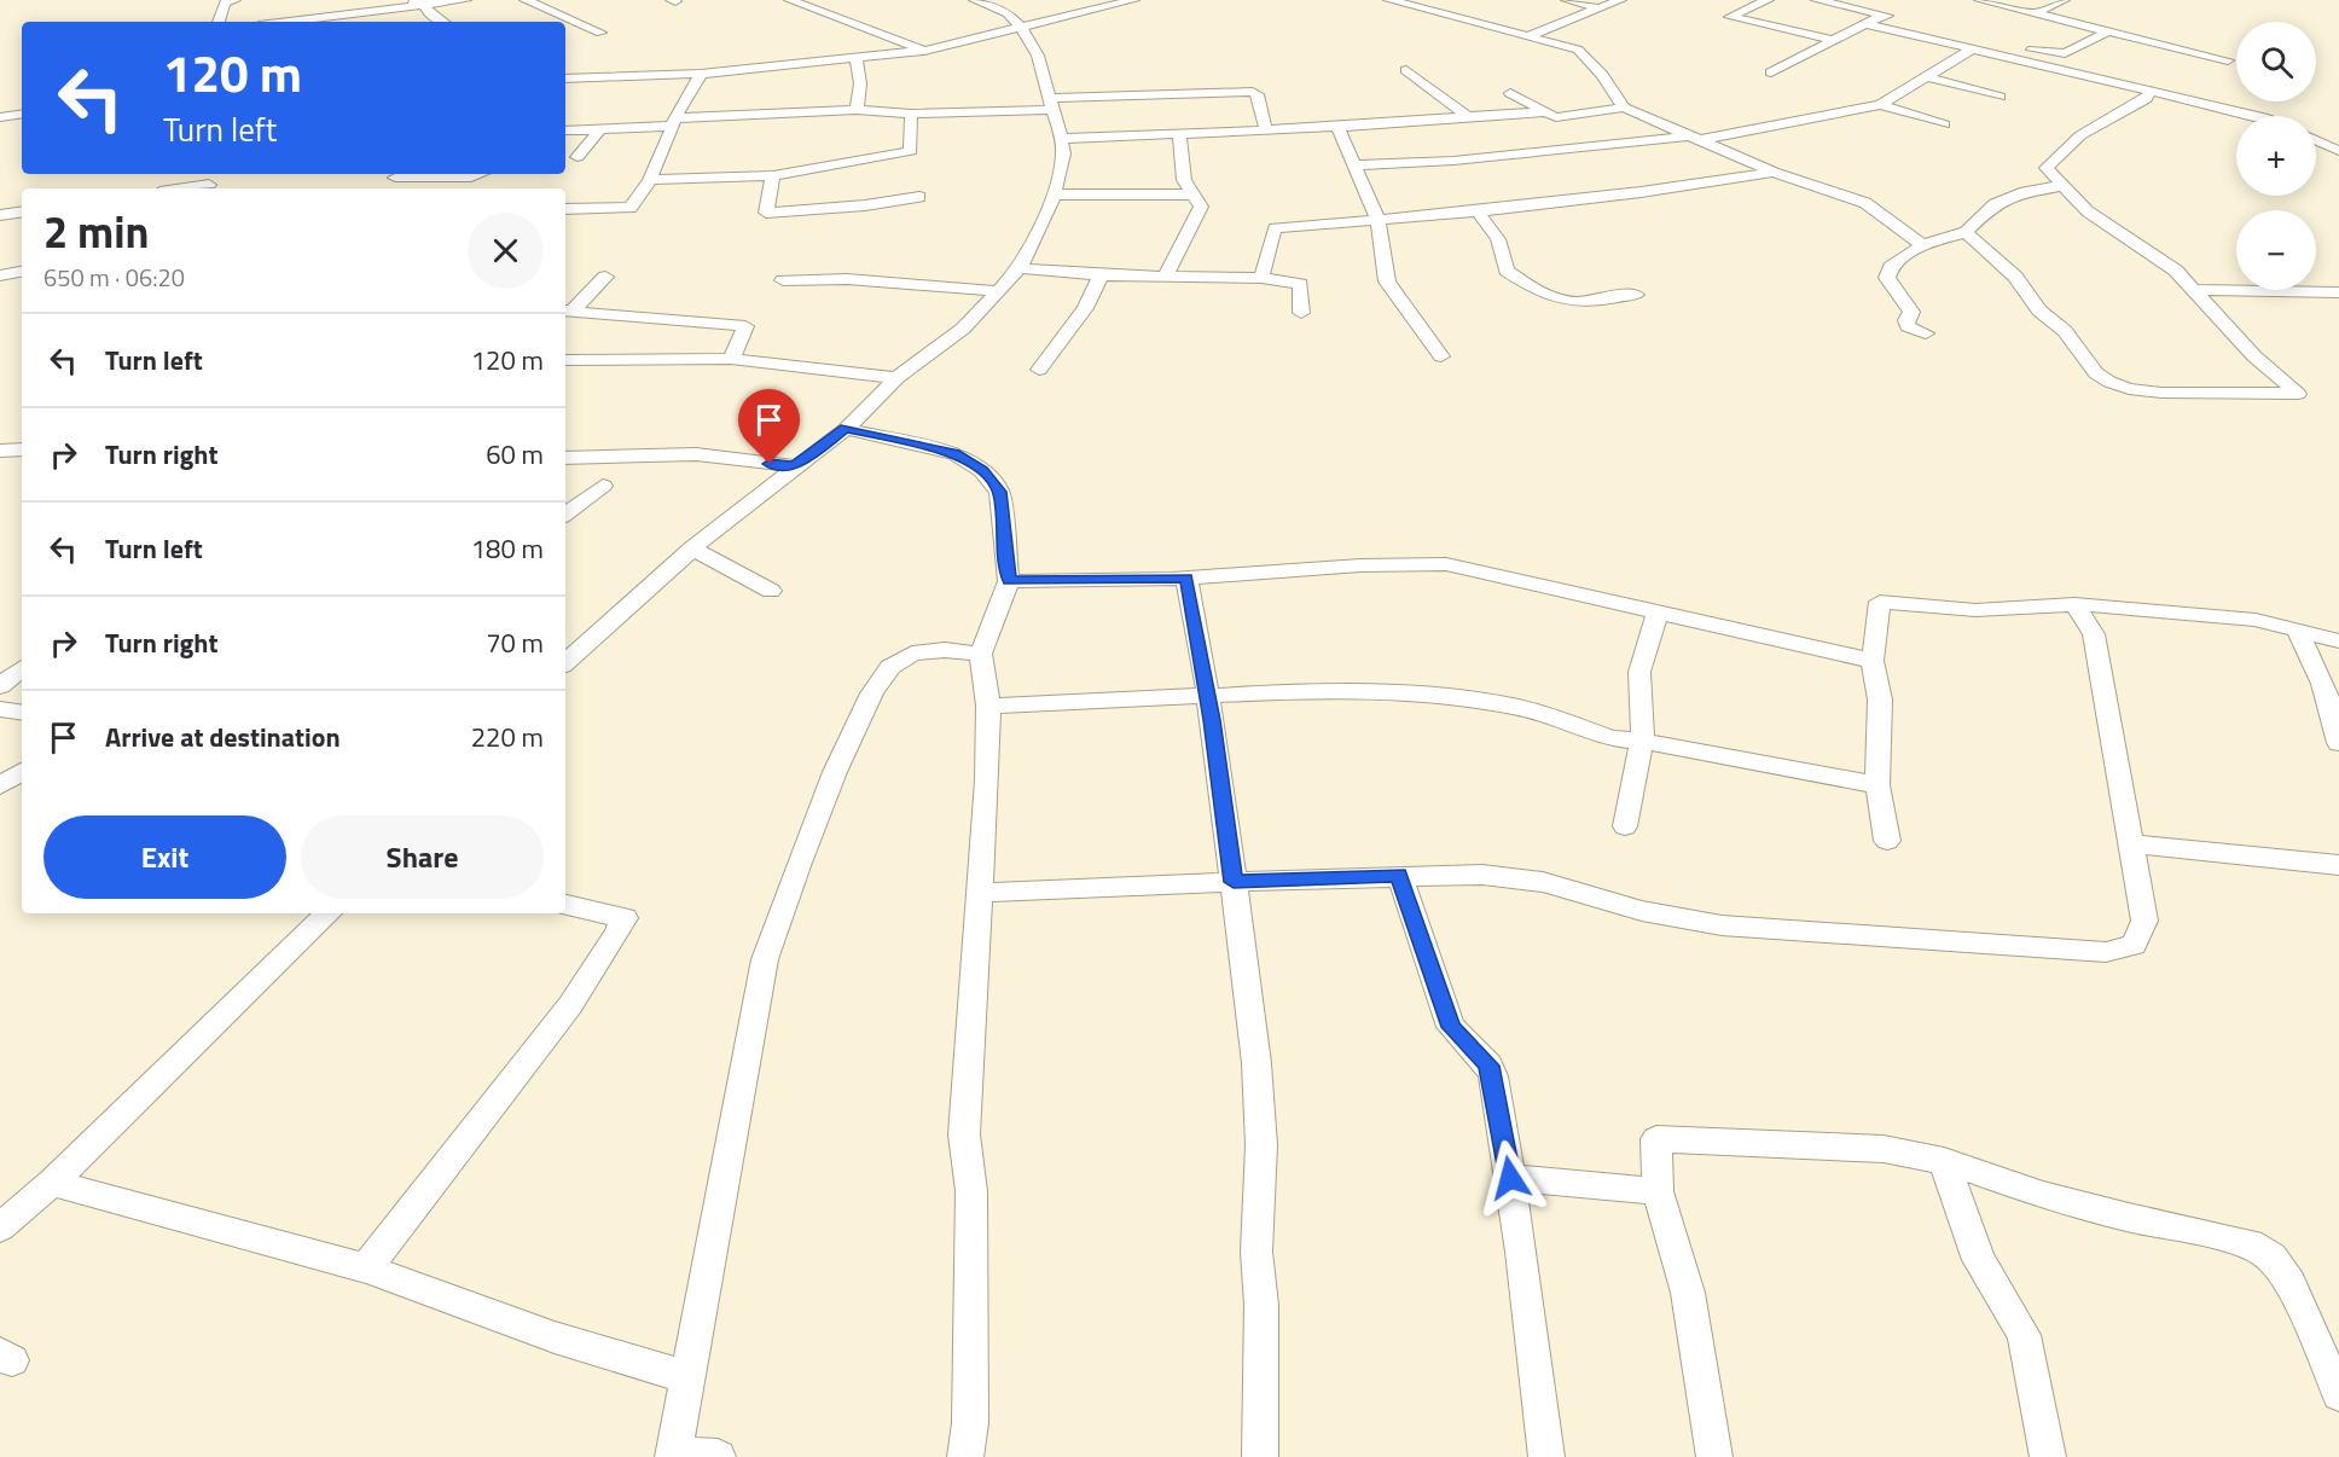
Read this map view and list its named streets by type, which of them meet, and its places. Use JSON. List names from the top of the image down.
{
  "page": {
    "map_buttons": ["+", "−"],
    "turn": ["120 m", "Turn left"],
    "heading": ["2 min", "650 m · 06:20"],
    "list": [
      {
        "name": "Turn left",
        "value": "120 m"
      },
      {
        "name": "Turn right",
        "value": "60 m"
      },
      {
        "name": "Turn left",
        "value": "180 m"
      },
      {
        "name": "Turn right",
        "value": "70 m"
      },
      {
        "name": "Arrive at destination",
        "value": "220 m"
      }
    ],
    "buttons": ["Exit", "Share"]
  }
}
